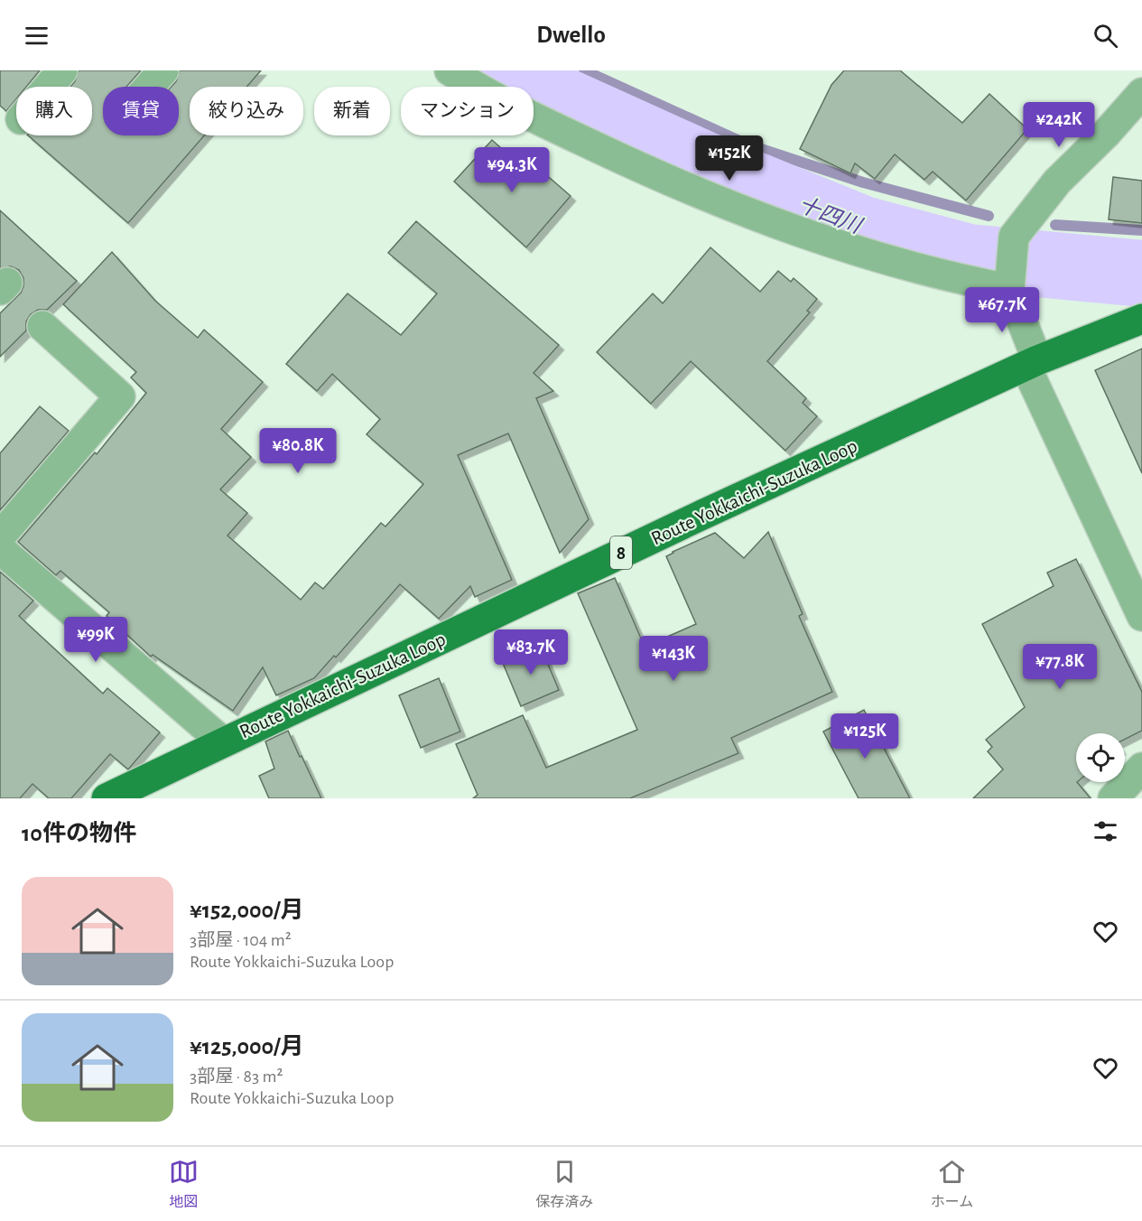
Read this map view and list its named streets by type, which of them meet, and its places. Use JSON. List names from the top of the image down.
{
  "streets": {
    "main road": ["Route Yokkaichi-Suzuka Loop", "8"]
  },
  "water": ["十四川"],
  "page": {
    "header": "Dwello",
    "chip": [
      "購入",
      "賃貸",
      "絞り込み",
      "新着",
      "マンション"
    ],
    "price": [
      "¥242K",
      "¥152K",
      "¥94.3K",
      "¥67.7K",
      "¥80.8K",
      "¥99K",
      "¥83.7K",
      "¥143K",
      "¥77.8K",
      "¥125K"
    ],
    "heading": "10件の物件",
    "list": [
      {
        "name": "¥152,000/月",
        "note": "3部屋 · 104 m² · Route Yokkaichi-Suzuka Loop"
      },
      {
        "name": "¥125,000/月",
        "note": "3部屋 · 83 m² · Route Yokkaichi-Suzuka Loop"
      }
    ],
    "tabs": ["地図", "保存済み", "ホーム"]
  }
}
